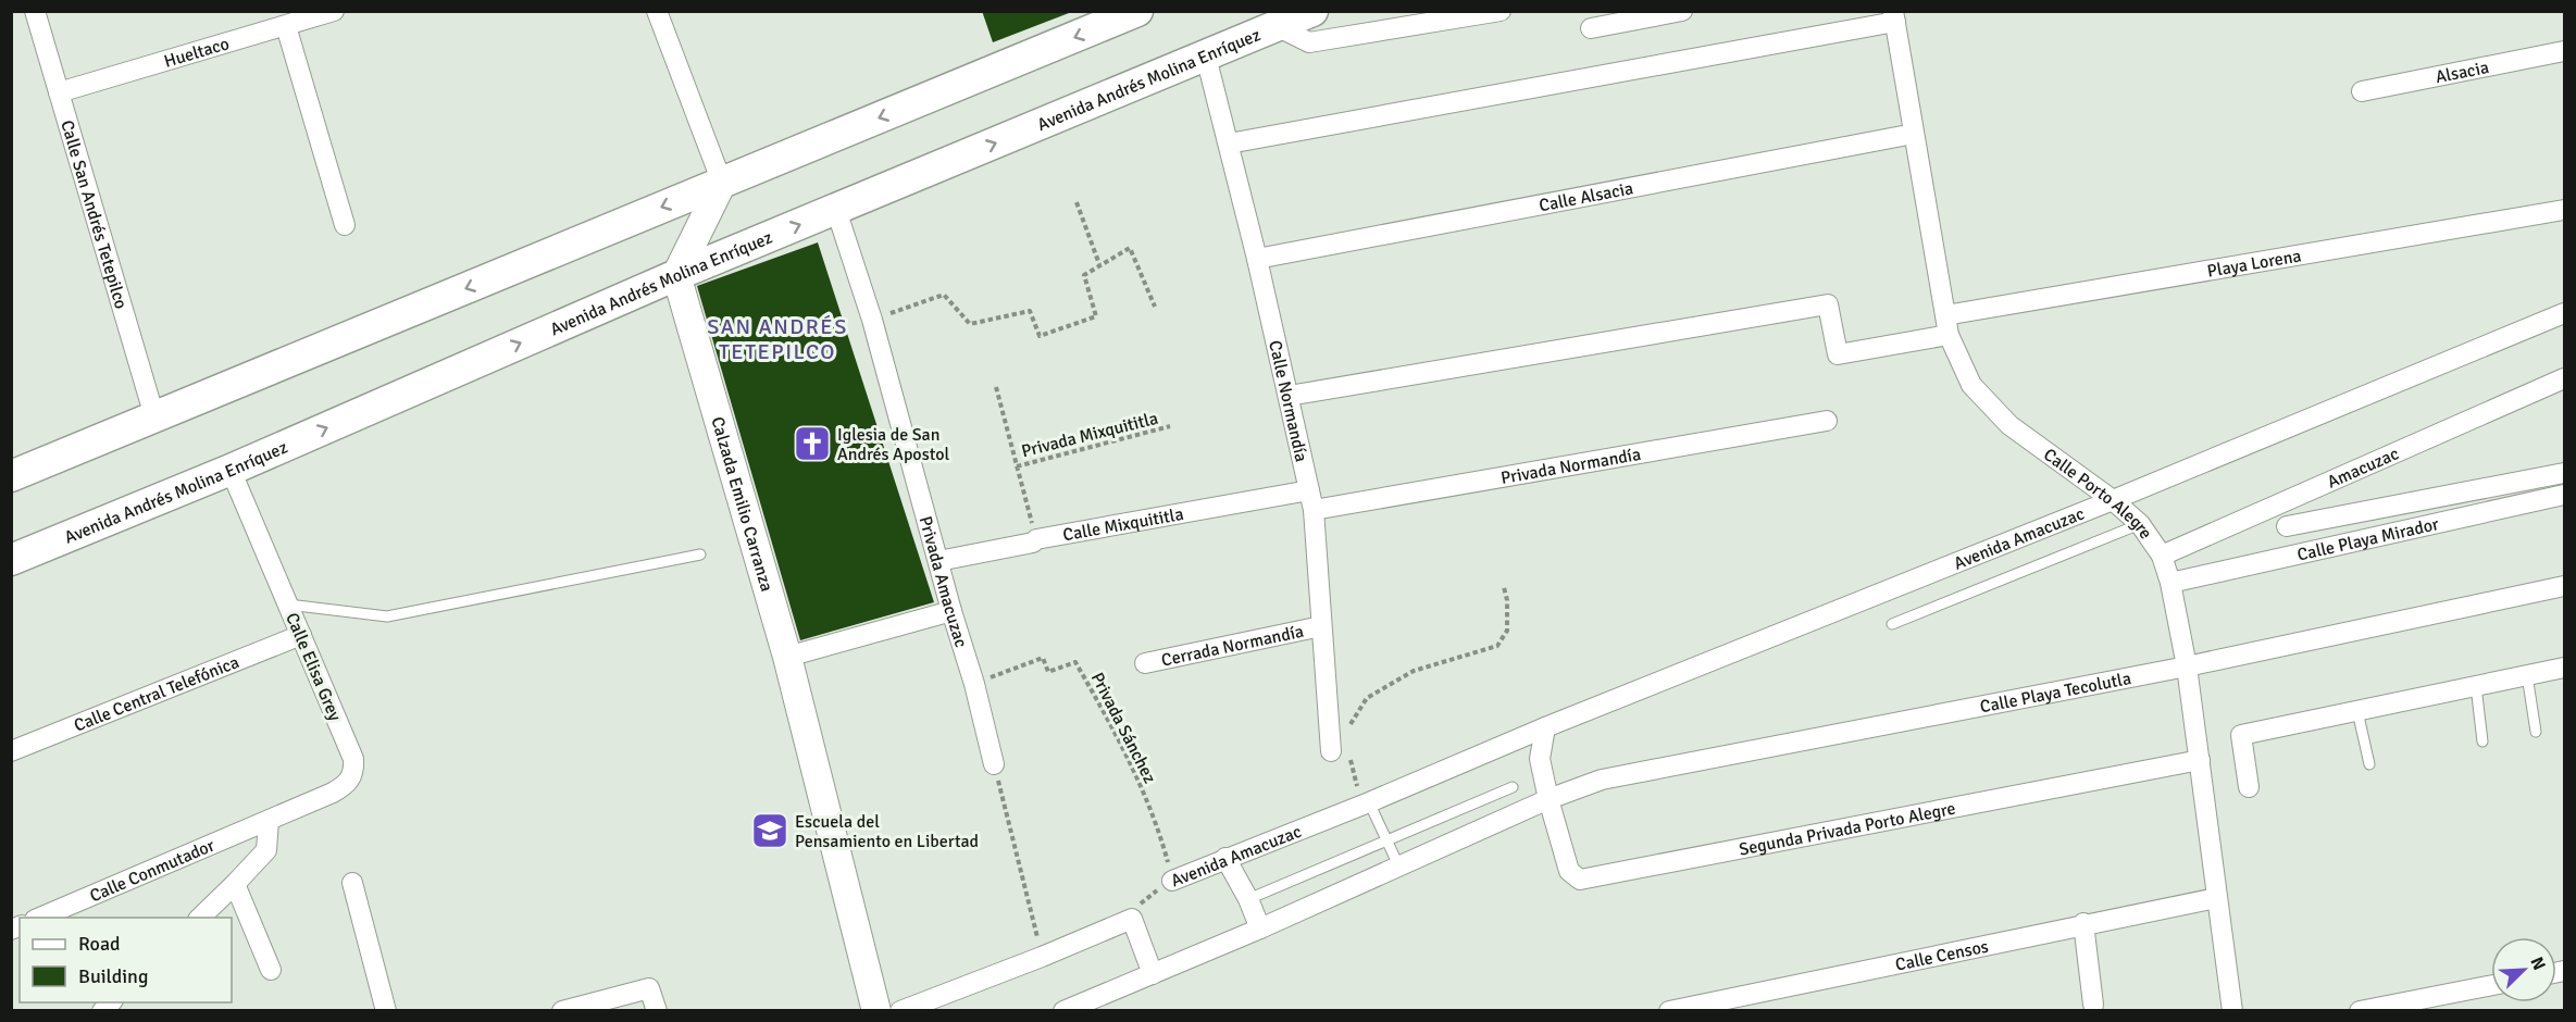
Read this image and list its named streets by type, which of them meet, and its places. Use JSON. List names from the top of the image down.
{
  "streets": {
    "main road": ["Avenida Andrés Molina Enríquez"],
    "street": [
      "Hueltaco",
      "Alsacia",
      "Calle Alsacia",
      "Calle San Andrés Tetepilco",
      "Playa Lorena",
      "Calle Normandía",
      "Privada Normandía",
      "Amacuzac",
      "Calle Porto Alegre",
      "Calzada Emilio Carranza",
      "Calle Mixquititla",
      "Avenida Amacuzac",
      "Calle Playa Mirador",
      "Privada Amacuzac",
      "Cerrada Normandía",
      "Calle Elisa Grey",
      "Calle Playa Tecolutla",
      "Calle Central Telefónica",
      "Segunda Privada Porto Alegre",
      "Calle Conmutador",
      "Calle Censos"
    ],
    "path": ["Privada Mixquititla", "Privada Sánchez"]
  },
  "crossings": [
    ["Hueltaco", "Calle San Andrés Tetepilco"],
    ["Avenida Andrés Molina Enríquez", "Calle Normandía"],
    ["Avenida Andrés Molina Enríquez", "Calzada Emilio Carranza"],
    ["Avenida Andrés Molina Enríquez", "Privada Amacuzac"],
    ["Avenida Andrés Molina Enríquez", "Calle Elisa Grey"],
    ["Calle Alsacia", "Calle Normandía"],
    ["Calle Alsacia", "Calle Porto Alegre"],
    ["Playa Lorena", "Calle Normandía"],
    ["Playa Lorena", "Calle Porto Alegre"],
    ["Calle Normandía", "Privada Normandía"],
    ["Calle Normandía", "Calle Mixquititla"],
    ["Calle Normandía", "Cerrada Normandía"],
    ["Amacuzac", "Calle Porto Alegre"],
    ["Calle Porto Alegre", "Avenida Amacuzac"],
    ["Calle Porto Alegre", "Calle Playa Mirador"],
    ["Calle Porto Alegre", "Calle Playa Tecolutla"],
    ["Calle Porto Alegre", "Segunda Privada Porto Alegre"],
    ["Calle Porto Alegre", "Calle Censos"],
    ["Calle Mixquititla", "Privada Amacuzac"],
    ["Avenida Amacuzac", "Privada Sánchez"],
    ["Privada Amacuzac", "Privada Sánchez"],
    ["Calle Elisa Grey", "Calle Central Telefónica"],
    ["Calle Elisa Grey", "Calle Conmutador"],
    ["Calle Playa Tecolutla", "Segunda Privada Porto Alegre"]
  ],
  "districts": ["SAN ANDRÉS TETEPILCO"],
  "places": {
    "church": ["Iglesia de San Andrés Apostol"],
    "school or university": ["Escuela del Pensamiento en Libertad"]
  },
  "legend": ["Road", "Building"],
  "north": "top right"
}
